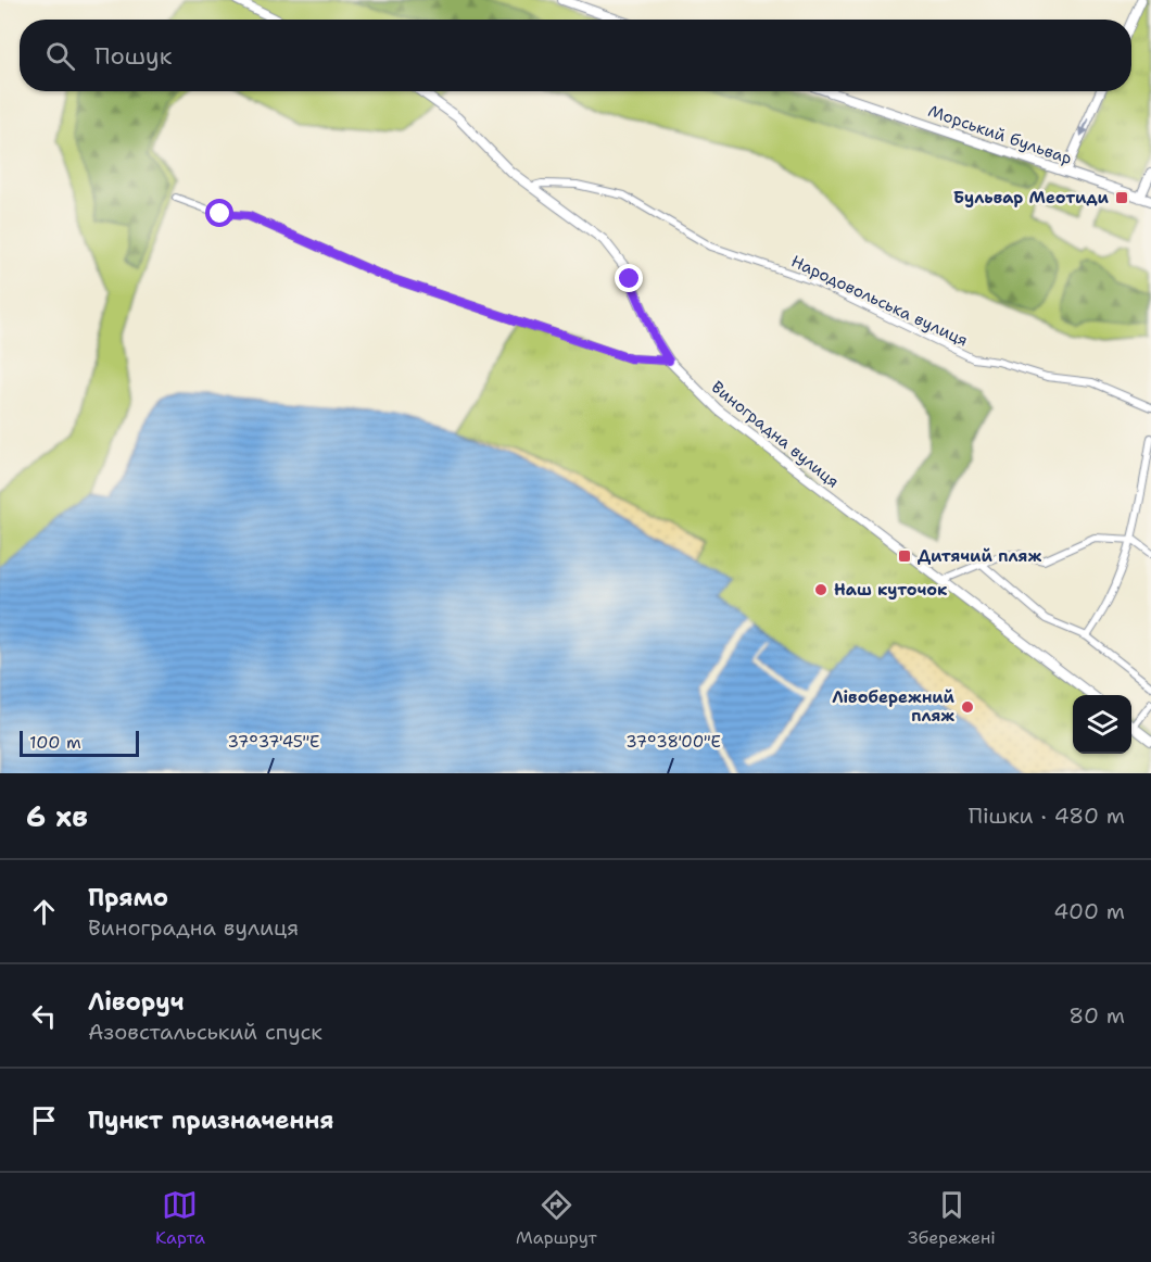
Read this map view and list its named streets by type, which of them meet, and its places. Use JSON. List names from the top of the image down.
{
  "streets": {
    "street": ["Морський бульвар", "Народовольська вулиця", "Виноградна вулиця"]
  },
  "crossings": [
    ["Народовольська вулиця", "Виноградна вулиця"]
  ],
  "places": {
    "transit": ["Бульвар Меотиди", "Дитячий пляж"],
    "other": ["Наш куточок", "Лівобережний пляж"]
  },
  "scale_bar": "100 m",
  "page": {
    "search": "Пошук",
    "scale": "100 m",
    "heading": ["6 хв", "Пішки · 480 m"],
    "list": [
      ["Прямо", "Виноградна вулиця", "400 m"],
      ["Ліворуч", "Азовстальський спуск", "80 m"],
      "Пункт призначення"
    ],
    "nav": ["Карта", "Маршрут", "Збережені"]
  },
  "coordinates": ["37°37'45\"E", "37°38'00\"E"]
}
